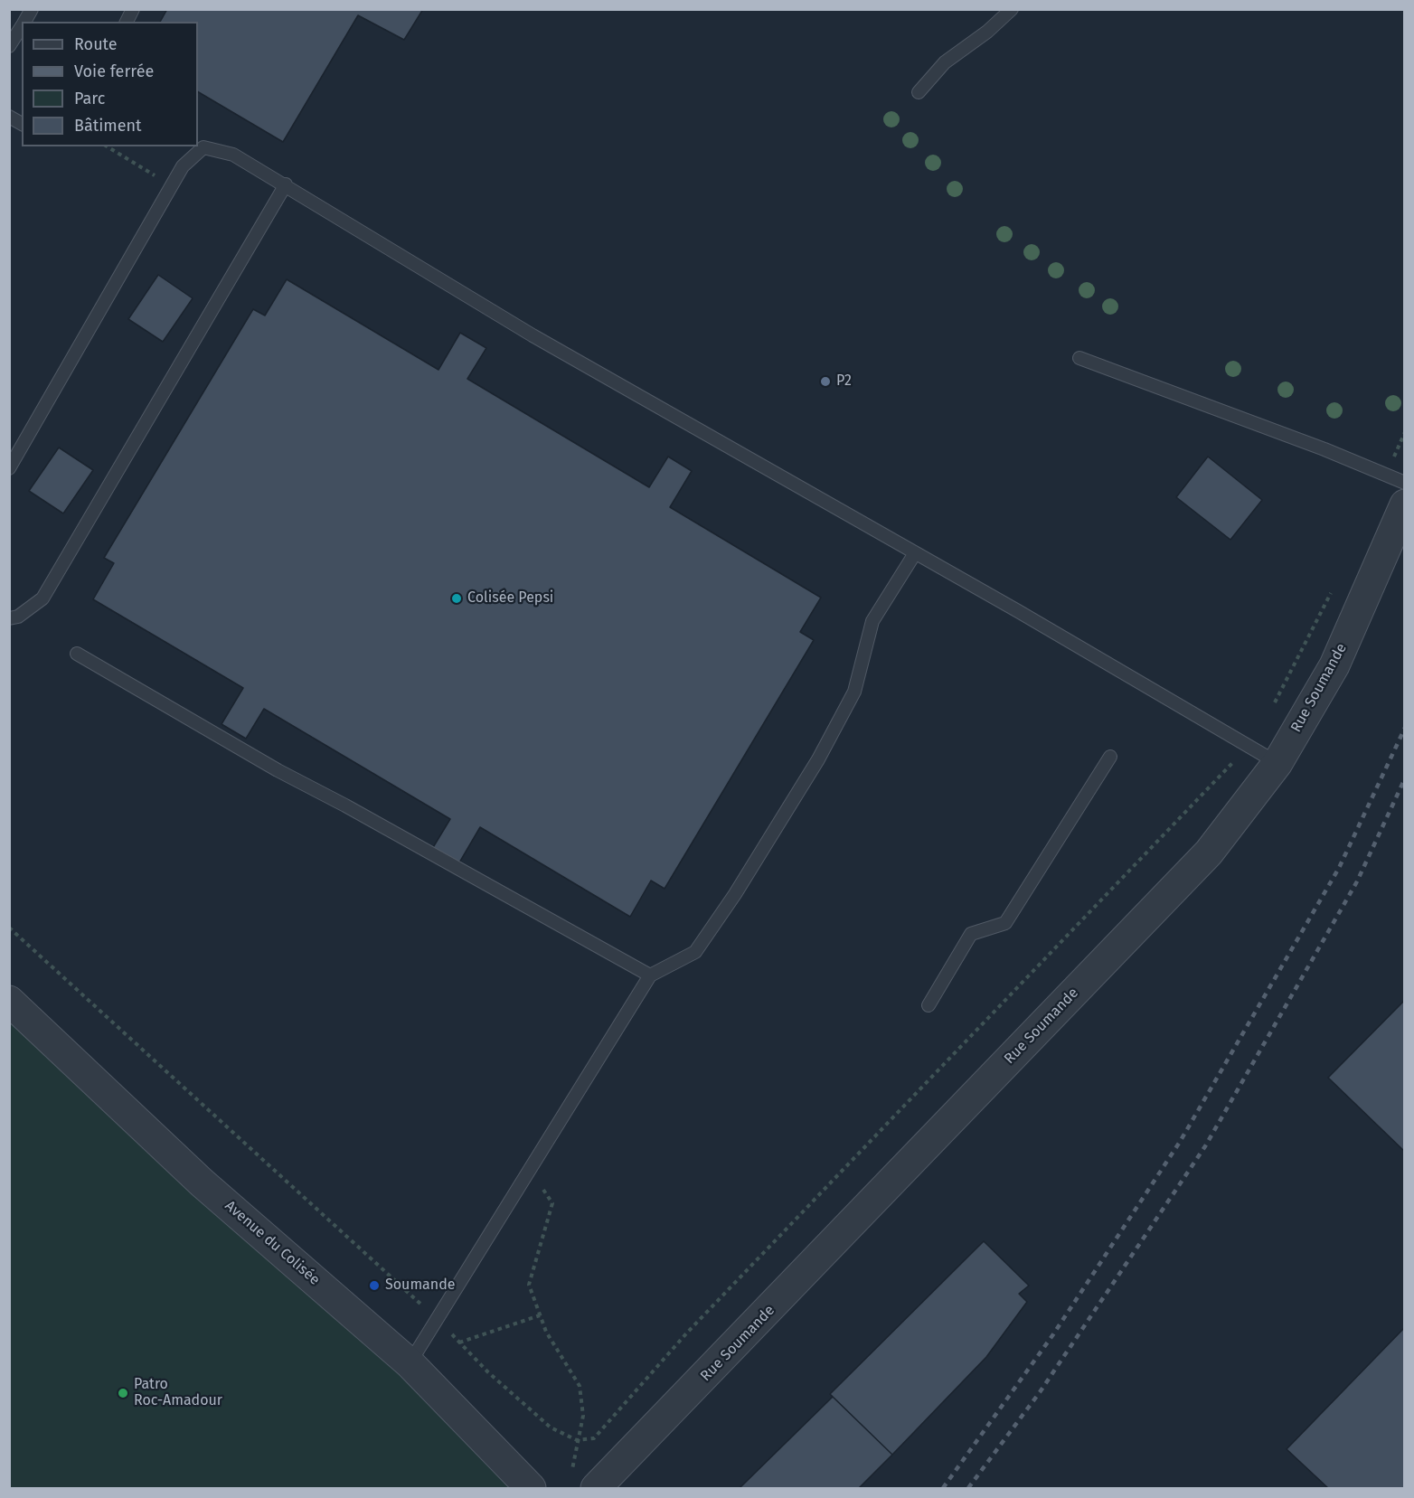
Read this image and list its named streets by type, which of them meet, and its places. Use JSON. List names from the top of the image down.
{
  "streets": {
    "street": ["Rue Soumande", "Avenue du Colisée"]
  },
  "places": [
    "P2",
    "Colisée Pepsi",
    "Soumande",
    "Patro Roc-Amadour"
  ],
  "legend": [
    "Route",
    "Voie ferrée",
    "Parc",
    "Bâtiment"
  ]
}
